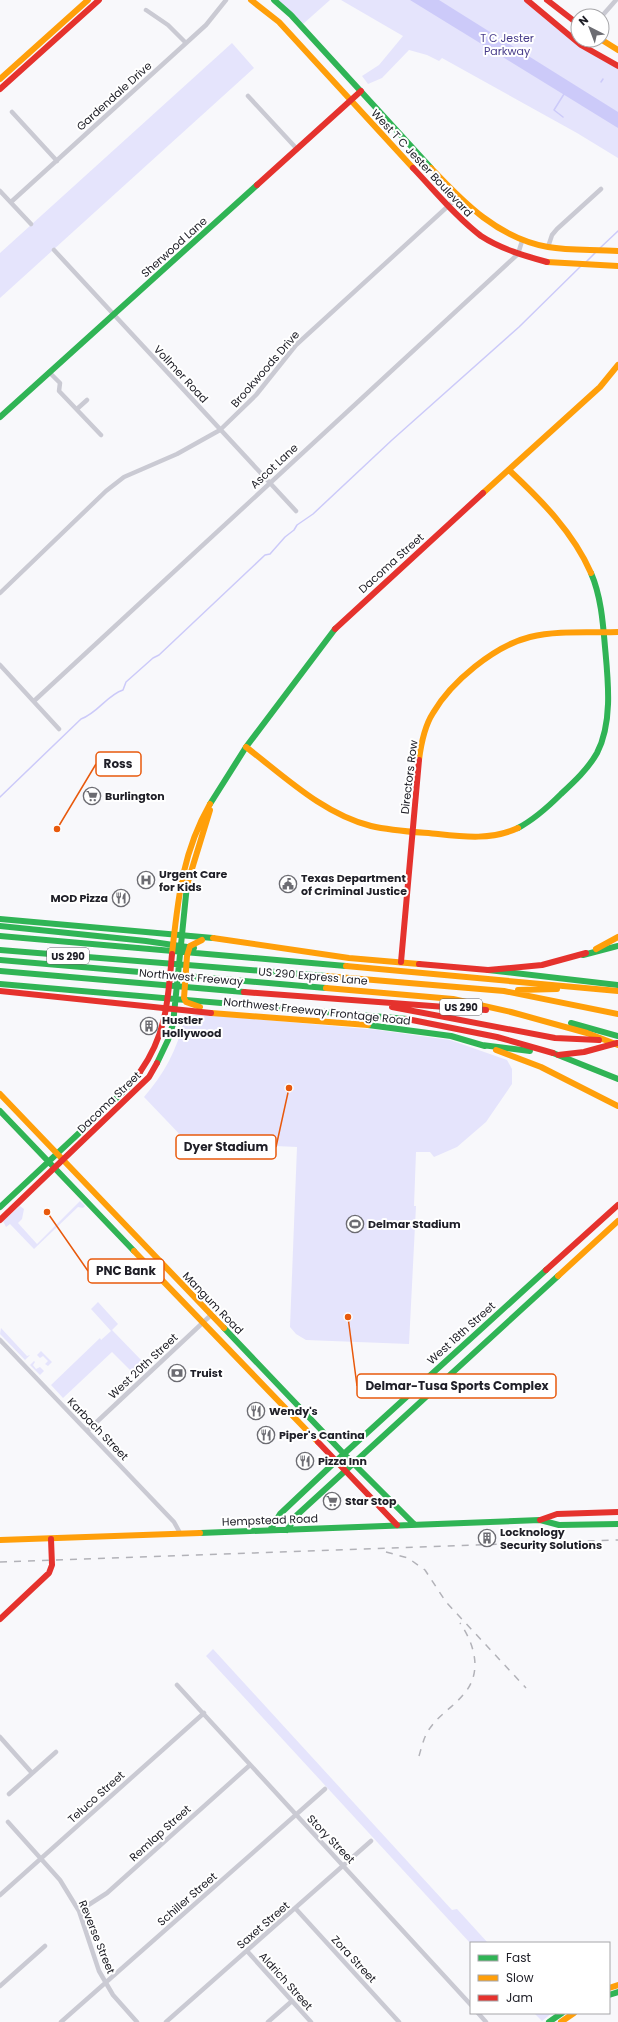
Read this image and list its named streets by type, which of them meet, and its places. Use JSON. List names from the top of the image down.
{
  "streets": {
    "main road": [
      "West T C Jester Boulevard",
      "Sherwood Lane",
      "Dacoma Street",
      "Directors Row",
      "US 290",
      "US 290 Express Lane",
      "Northwest Freeway",
      "Northwest Freeway Frontage Road",
      "Mangum Road",
      "West 18th Street",
      "Hempstead Road"
    ],
    "street": [
      "Gardendale Drive",
      "Brookwoods Drive",
      "Vollmer Road",
      "Ascot Lane",
      "West 20th Street",
      "Karbach Street",
      "Teluco Street",
      "Remlap Street",
      "Story Street",
      "Schiller Street",
      "Saxet Street",
      "Reverse Street",
      "Zora Street",
      "Aldrich Street"
    ]
  },
  "crossings": [
    ["West T C Jester Boulevard", "Sherwood Lane"],
    ["West T C Jester Boulevard", "Brookwoods Drive"],
    ["West T C Jester Boulevard", "Ascot Lane"],
    ["Sherwood Lane", "Vollmer Road"],
    ["Brookwoods Drive", "Vollmer Road"],
    ["Vollmer Road", "Ascot Lane"],
    ["Dacoma Street", "Northwest Freeway Frontage Road"],
    ["Dacoma Street", "Mangum Road"],
    ["US 290", "Northwest Freeway"],
    ["Mangum Road", "West 18th Street"],
    ["Mangum Road", "West 20th Street"],
    ["Mangum Road", "Hempstead Road"],
    ["West 18th Street", "Hempstead Road"],
    ["West 20th Street", "Karbach Street"],
    ["Karbach Street", "Hempstead Road"],
    ["Teluco Street", "Story Street"],
    ["Teluco Street", "Reverse Street"],
    ["Remlap Street", "Story Street"],
    ["Remlap Street", "Reverse Street"],
    ["Story Street", "Schiller Street"],
    ["Story Street", "Saxet Street"],
    ["Schiller Street", "Reverse Street"],
    ["Saxet Street", "Zora Street"],
    ["Saxet Street", "Aldrich Street"]
  ],
  "parks": ["T C Jester Parkway"],
  "places": {
    "supermarket": ["Burlington", "Star Stop"],
    "other": [
      "Ross",
      "Dyer Stadium",
      "PNC Bank",
      "Delmar-Tusa Sports Complex"
    ],
    "hospital": ["Urgent Care for Kids"],
    "public building": ["Texas Department of Criminal Justice"],
    "restaurant": [
      "MOD Pizza",
      "Wendy's",
      "Piper's Cantina",
      "Pizza Inn"
    ],
    "building": ["Hustler Hollywood", "Locknology Security Solutions"],
    "sports": ["Delmar Stadium"],
    "bank": ["Truist"]
  },
  "legend": ["Fast", "Slow", "Jam"],
  "north": "top left"
}
